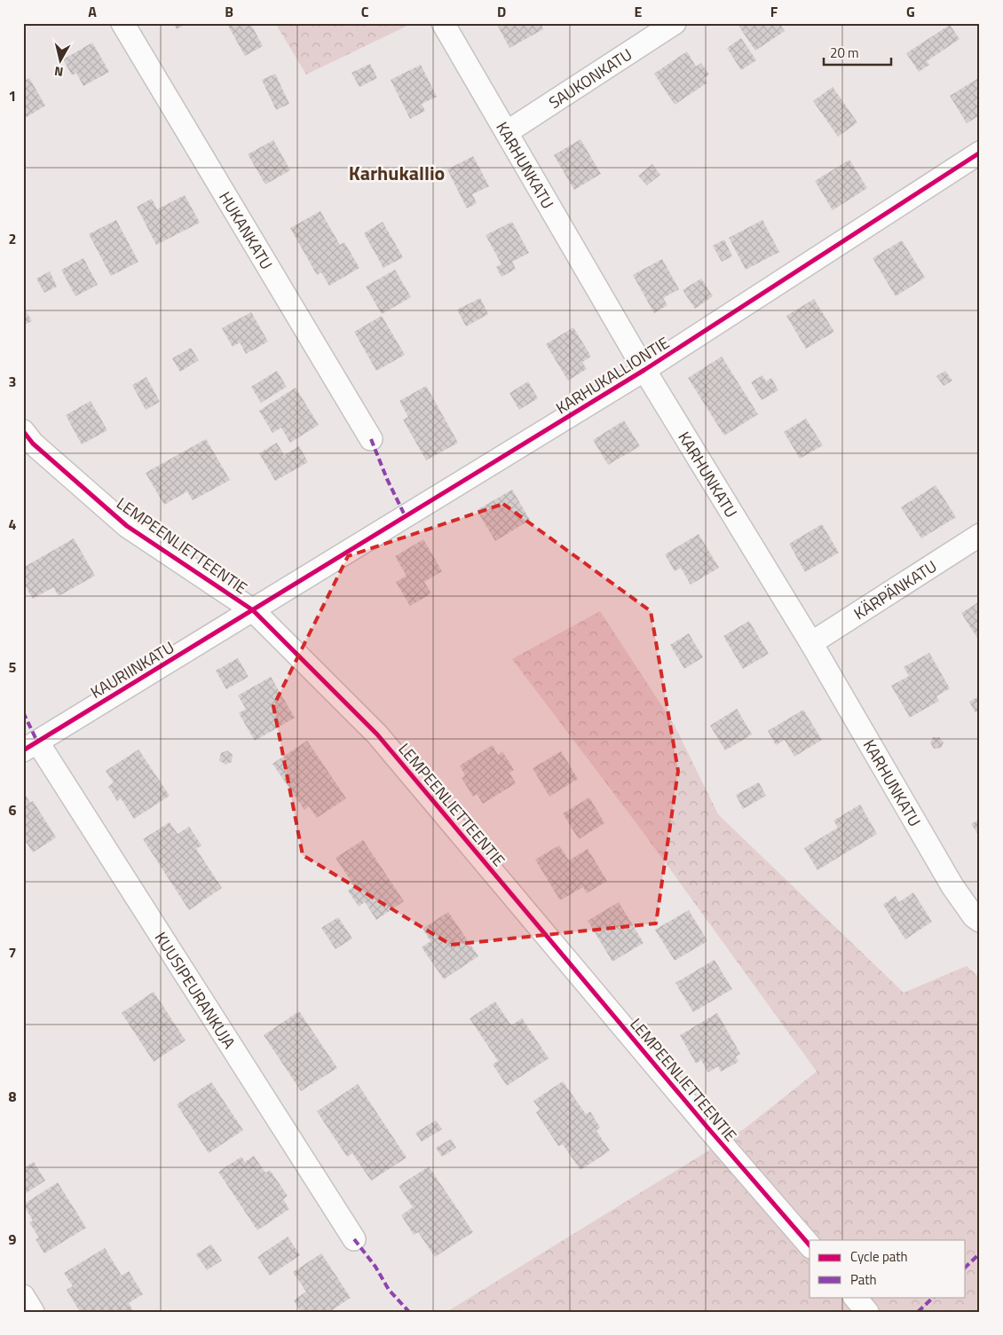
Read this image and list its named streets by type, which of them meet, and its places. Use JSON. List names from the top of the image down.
{
  "streets": {
    "street": [
      "SAUKONKATU",
      "KARHUNKATU",
      "HUKANKATU",
      "KARHUKALLIONTIE",
      "LEMPEENLIETTEENTIE",
      "KÄRPÄNKATU",
      "KAURIINKATU",
      "KUUSIPEURANKUJA"
    ]
  },
  "crossings": [
    ["SAUKONKATU", "KARHUNKATU"],
    ["KARHUNKATU", "KARHUKALLIONTIE"],
    ["KARHUNKATU", "KÄRPÄNKATU"],
    ["KARHUKALLIONTIE", "LEMPEENLIETTEENTIE"],
    ["KARHUKALLIONTIE", "KAURIINKATU"],
    ["LEMPEENLIETTEENTIE", "KAURIINKATU"],
    ["KAURIINKATU", "KUUSIPEURANKUJA"]
  ],
  "districts": ["Karhukallio"],
  "legend": ["Cycle path", "Path"],
  "scale_bar": "20 m",
  "north": "bottom",
  "grid": {
    "columns": [
      "A",
      "B",
      "C",
      "D",
      "E",
      "F",
      "G"
    ],
    "rows": [
      "1",
      "2",
      "3",
      "4",
      "5",
      "6",
      "7",
      "8",
      "9"
    ]
  }
}
